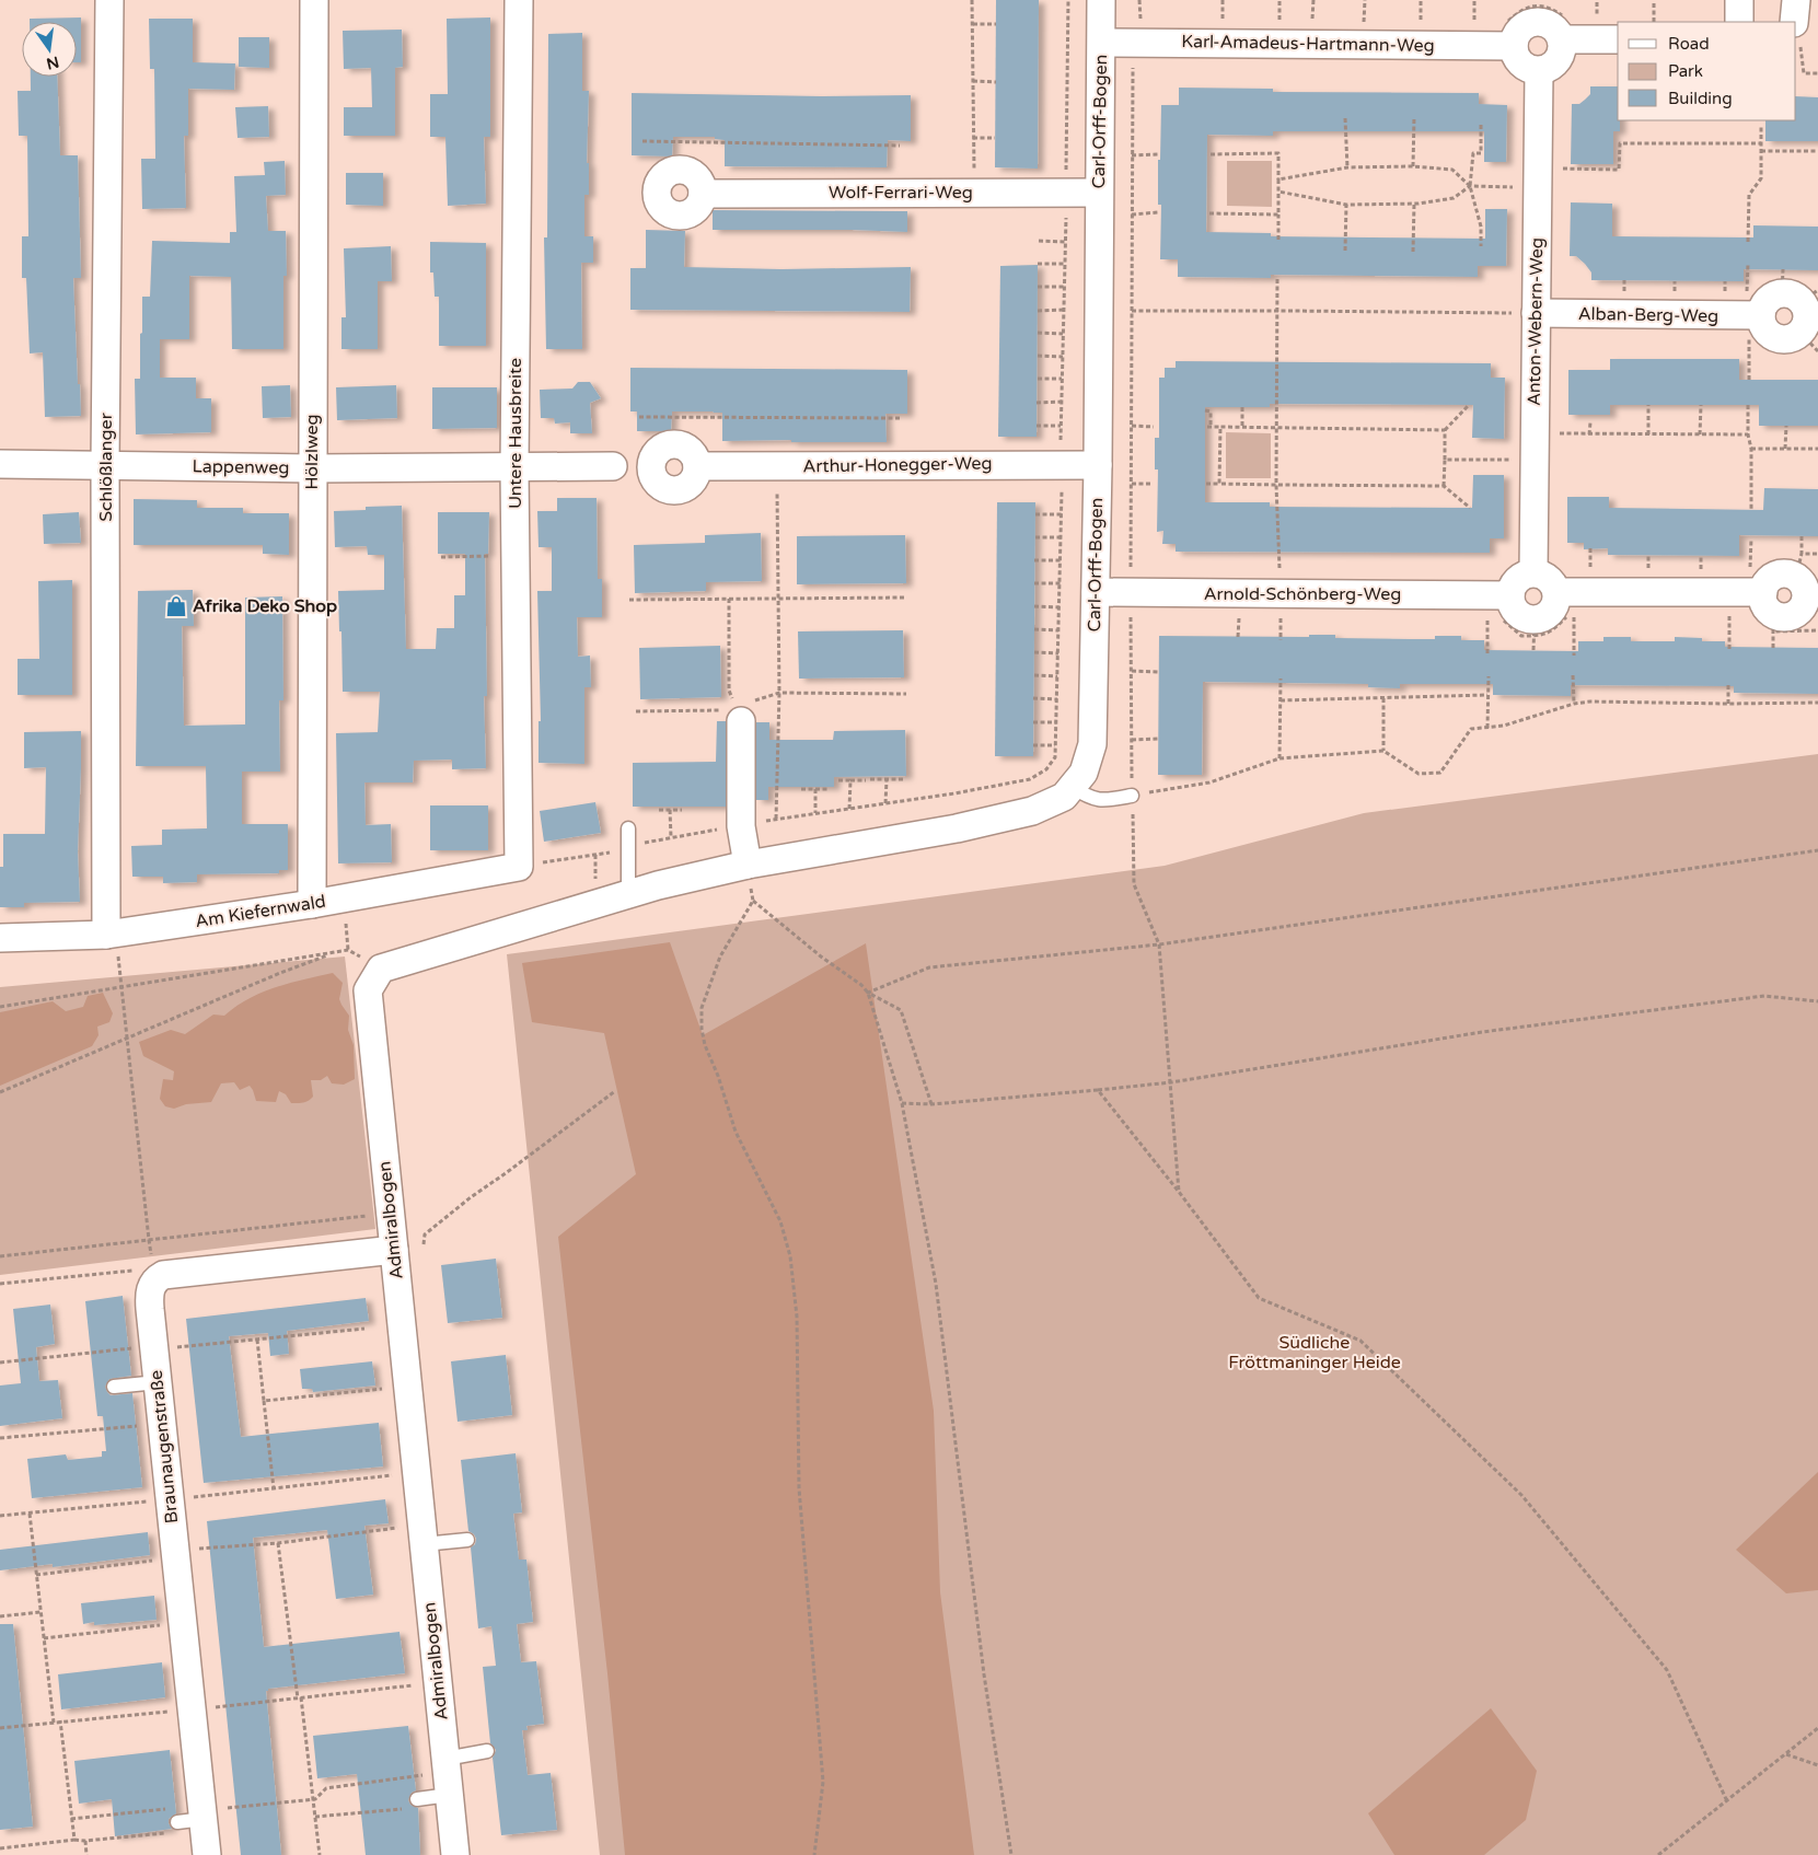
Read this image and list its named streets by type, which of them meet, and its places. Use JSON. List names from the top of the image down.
{
  "streets": {
    "street": [
      "Karl-Amadeus-Hartmann-Weg",
      "Carl-Orff-Bogen",
      "Wolf-Ferrari-Weg",
      "Alban-Berg-Weg",
      "Anton-Webern-Weg",
      "Untere Hausbreite",
      "Hölzlweg",
      "Arthur-Honegger-Weg",
      "Schlößlanger",
      "Lappenweg",
      "Arnold-Schönberg-Weg",
      "Am Kiefernwald",
      "Admiralbogen",
      "Braunaugenstraße"
    ]
  },
  "crossings": [
    ["Karl-Amadeus-Hartmann-Weg", "Carl-Orff-Bogen"],
    ["Karl-Amadeus-Hartmann-Weg", "Anton-Webern-Weg"],
    ["Carl-Orff-Bogen", "Wolf-Ferrari-Weg"],
    ["Carl-Orff-Bogen", "Arthur-Honegger-Weg"],
    ["Carl-Orff-Bogen", "Arnold-Schönberg-Weg"],
    ["Carl-Orff-Bogen", "Admiralbogen"],
    ["Alban-Berg-Weg", "Anton-Webern-Weg"],
    ["Untere Hausbreite", "Lappenweg"],
    ["Untere Hausbreite", "Am Kiefernwald"],
    ["Hölzlweg", "Lappenweg"],
    ["Hölzlweg", "Am Kiefernwald"],
    ["Schlößlanger", "Lappenweg"],
    ["Schlößlanger", "Am Kiefernwald"]
  ],
  "parks": ["Südliche Fröttmaninger Heide"],
  "places": {
    "shop": ["Afrika Deko Shop"]
  },
  "legend": ["Road", "Park", "Building"],
  "north": "bottom"
}
